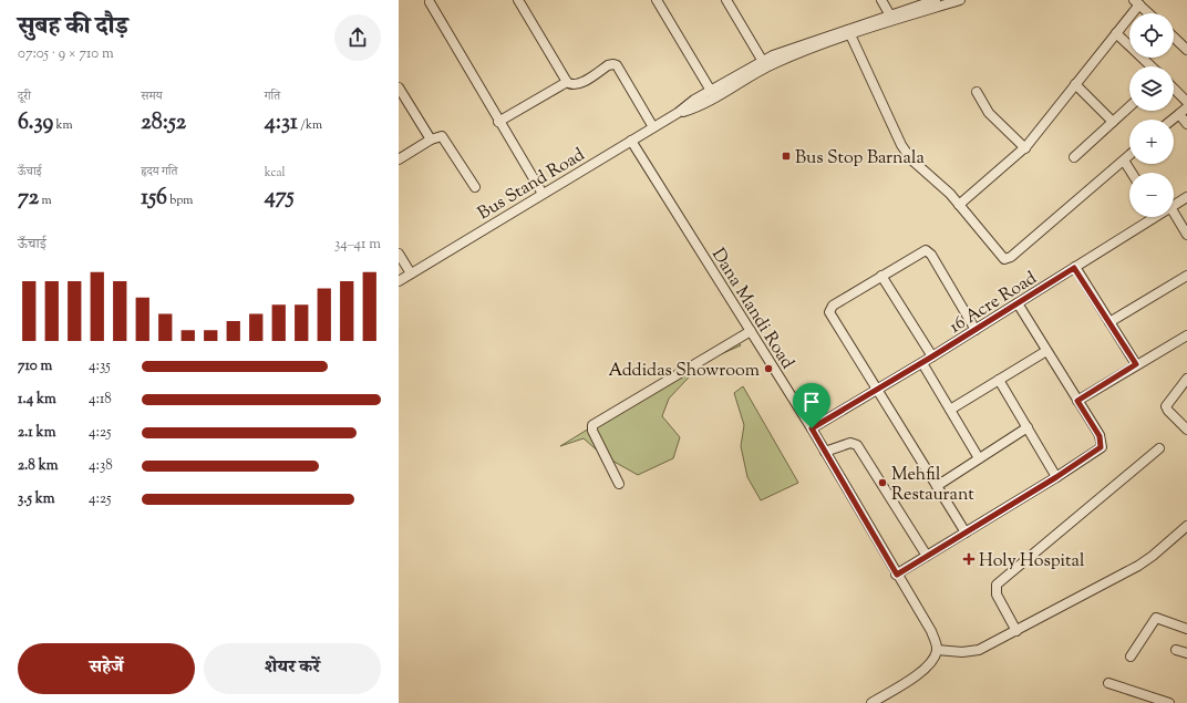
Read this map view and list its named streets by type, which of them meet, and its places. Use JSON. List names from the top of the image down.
{
  "streets": {
    "street": ["Bus Stand Road", "16 Acre Road", "Dana Mandi Road"]
  },
  "crossings": [
    ["Bus Stand Road", "Dana Mandi Road"],
    ["16 Acre Road", "Dana Mandi Road"]
  ],
  "places": {
    "transit": ["Bus Stop Barnala"],
    "other": ["Addidas Showroom", "Mehfil Restaurant"],
    "health": ["Holy Hospital"]
  },
  "page": {
    "heading": ["सुबह की दौड़", "07:05 · 9 × 710 m"],
    "map_buttons": ["+", "−"],
    "stats": [
      ["दूरी", "6.39 km"],
      ["समय", "28:52"],
      ["गति", "4:31 /km"],
      ["ऊँचाई", "72 m"],
      ["हृदय गति", "156 bpm"],
      ["kcal", "475"]
    ],
    "chart": ["ऊँचाई", "34–41 m"],
    "list": [
      {
        "name": "710 m",
        "note": "4:35"
      },
      {
        "name": "1.4 km",
        "note": "4:18"
      },
      {
        "name": "2.1 km",
        "note": "4:25"
      },
      {
        "name": "2.8 km",
        "note": "4:38"
      },
      {
        "name": "3.5 km",
        "note": "4:25"
      }
    ],
    "buttons": ["सहेजें", "शेयर करें"]
  }
}
